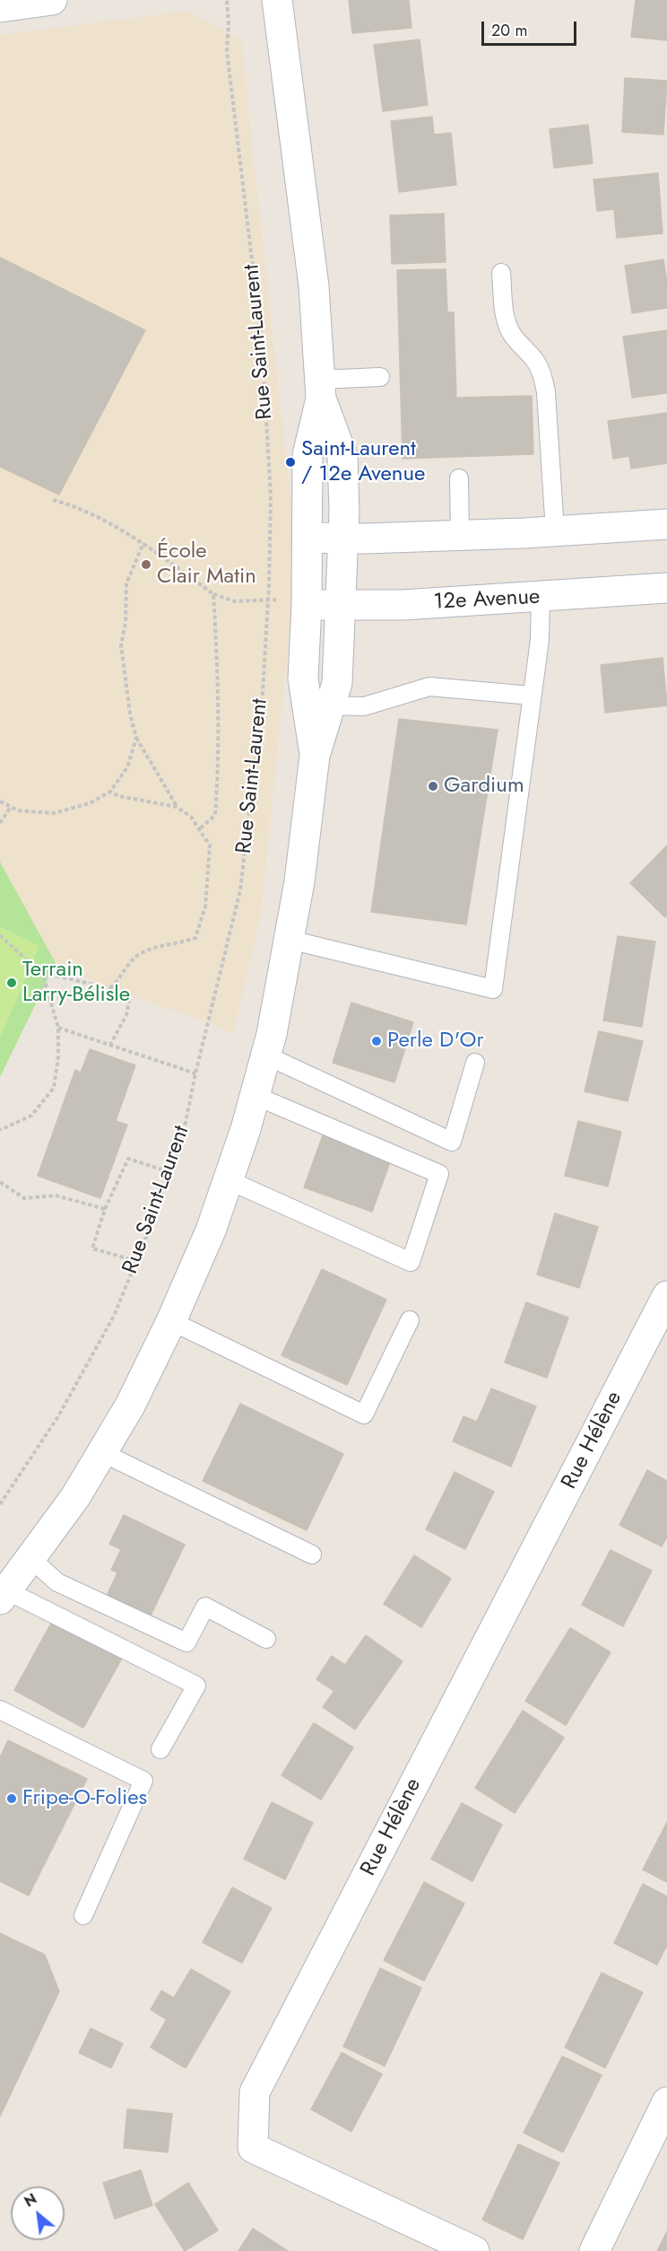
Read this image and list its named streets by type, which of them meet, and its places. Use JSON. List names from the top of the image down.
{
  "streets": {
    "street": ["12e Avenue", "Rue Hélène"],
    "path": ["Rue Saint-Laurent"]
  },
  "places": [
    "Saint-Laurent / 12e Avenue",
    "École Clair Matin",
    "Gardium",
    "Terrain Larry-Bélisle",
    "Perle D'Or",
    "Fripe-O-Folies"
  ],
  "scale_bar": "20 m",
  "north": "top left"
}
